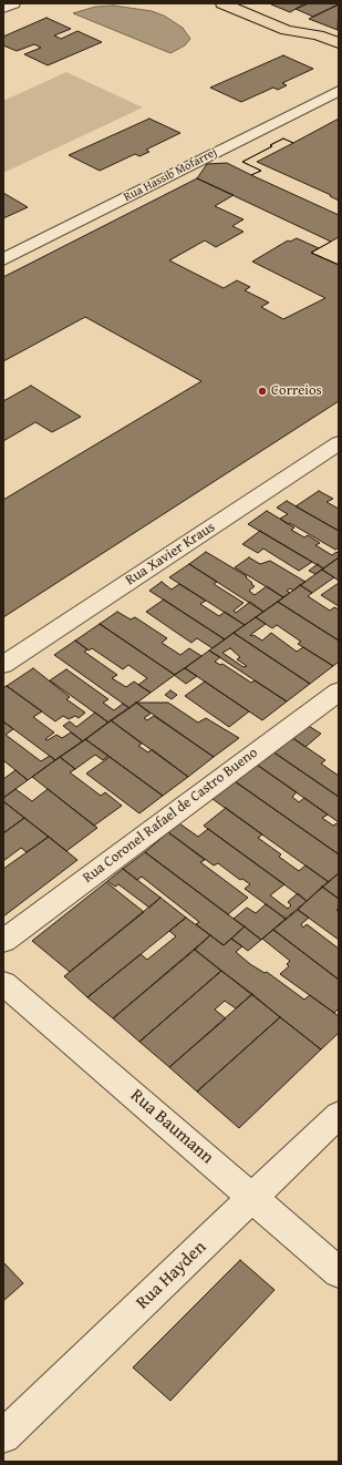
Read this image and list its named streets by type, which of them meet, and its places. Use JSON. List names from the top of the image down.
{
  "streets": {
    "street": [
      "Rua Hassib Mofarrej",
      "Rua Xavier Kraus",
      "Rua Coronel Rafael de Castro Bueno",
      "Rua Baumann",
      "Rua Hayden"
    ]
  },
  "crossings": [
    ["Rua Baumann", "Rua Hayden"]
  ],
  "places": ["Correios"]
}
